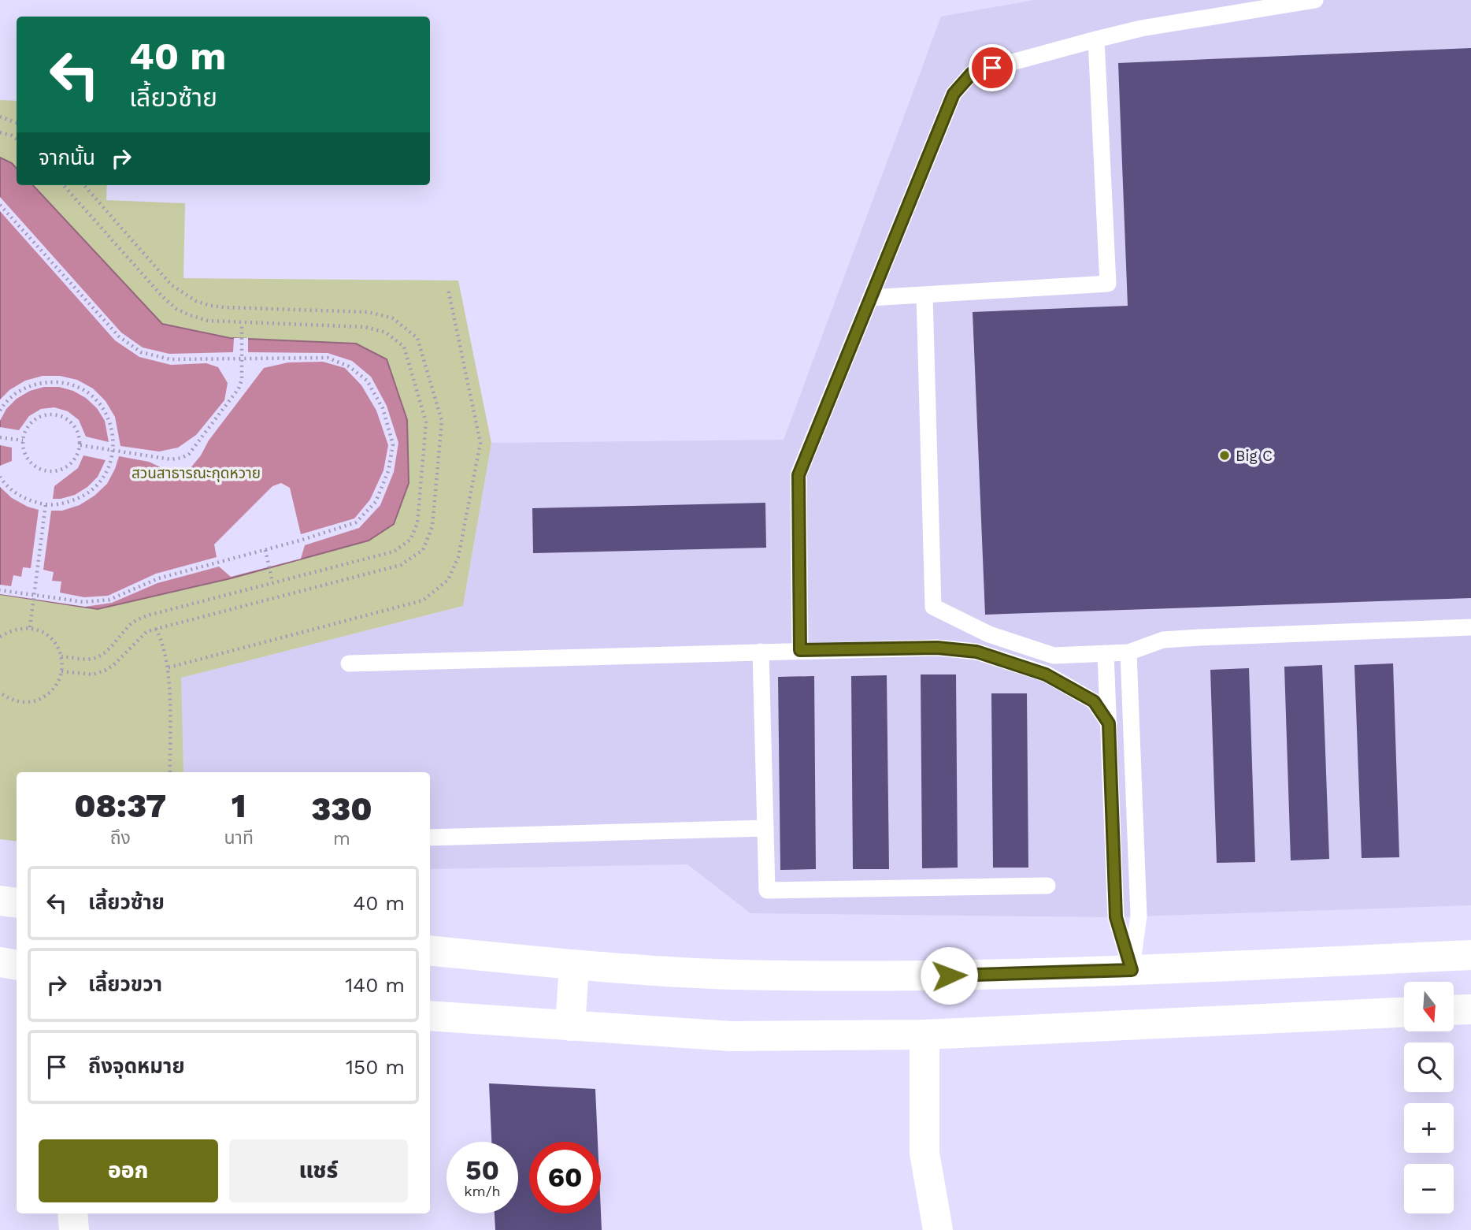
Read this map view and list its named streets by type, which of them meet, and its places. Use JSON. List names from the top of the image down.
{
  "parks": ["สวนสาธารณะกุดหวาย"],
  "places": ["Big C"],
  "north": "bottom",
  "page": {
    "turn": ["40 m", "เลี้ยวซ้าย"],
    "then": "จากนั้น",
    "eta": [
      "08:37",
      "ถึง",
      "1",
      "นาที",
      "330",
      "m"
    ],
    "list": [
      {
        "name": "เลี้ยวซ้าย",
        "value": "40 m"
      },
      {
        "name": "เลี้ยวขวา",
        "value": "140 m"
      },
      {
        "name": "ถึงจุดหมาย",
        "value": "150 m"
      }
    ],
    "map_buttons": ["+", "−"],
    "buttons": ["ออก", "แชร์"],
    "speed": "50 km/h",
    "limit": "60"
  }
}
